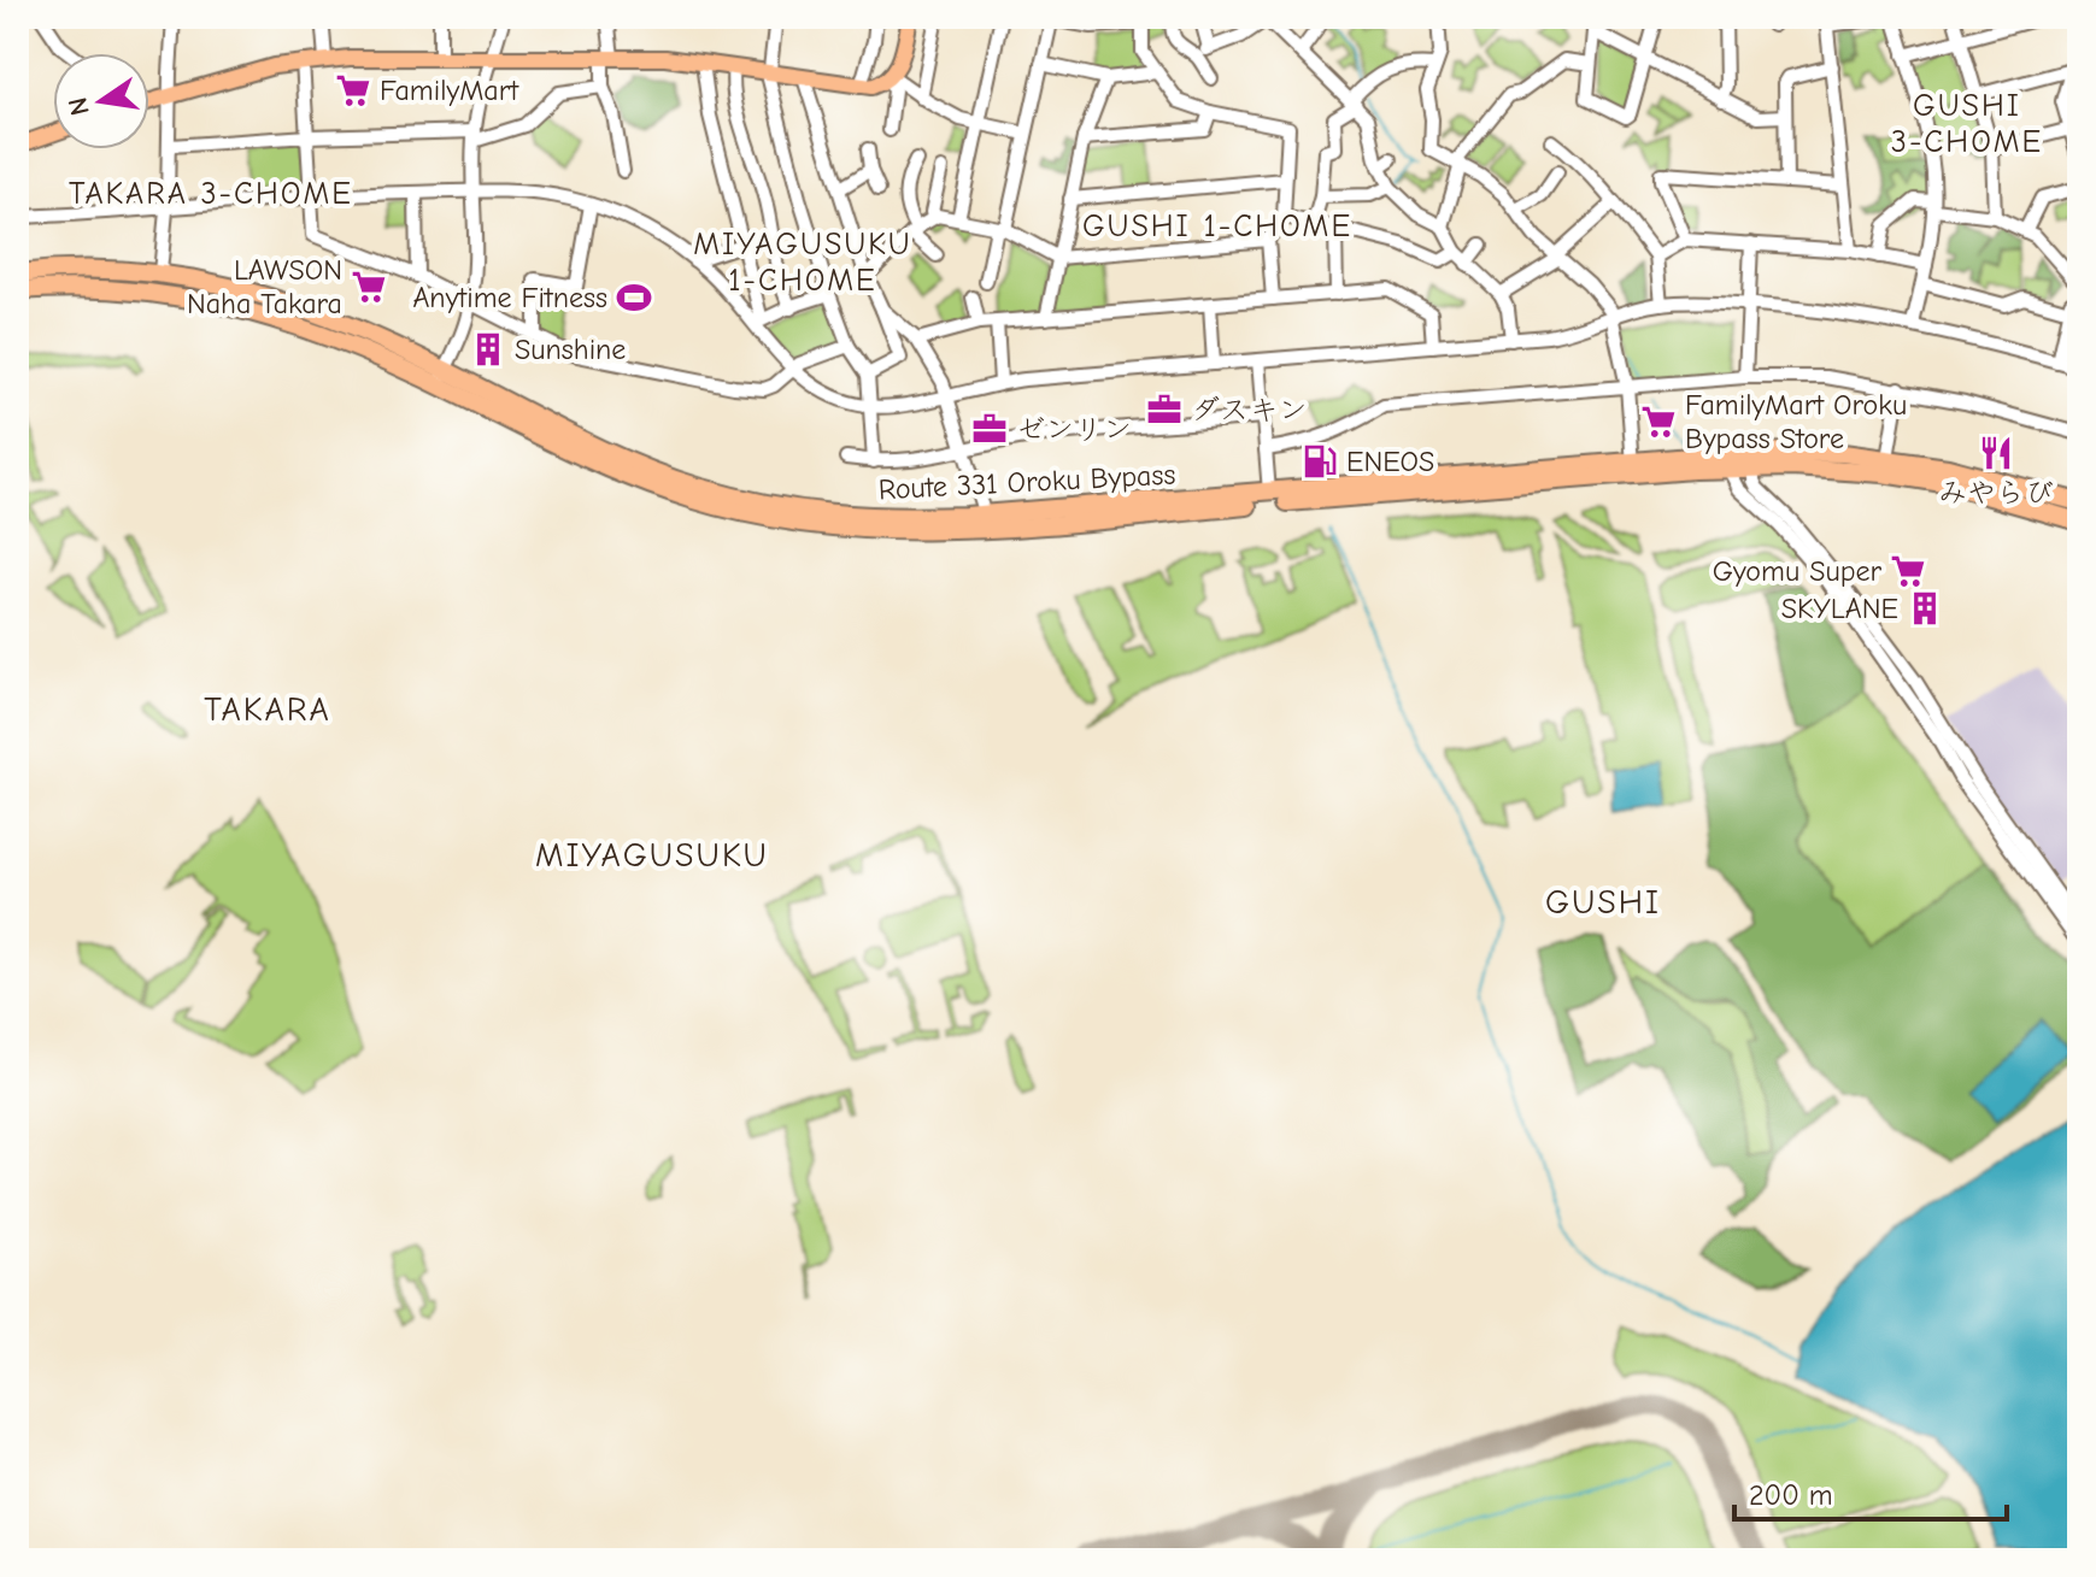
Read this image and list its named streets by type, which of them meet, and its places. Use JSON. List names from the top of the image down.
{
  "streets": {
    "highway": ["Route 331 Oroku Bypass"]
  },
  "districts": [
    "GUSHI 3-CHOME",
    "TAKARA 3-CHOME",
    "GUSHI 1-CHOME",
    "MIYAGUSUKU 1-CHOME",
    "TAKARA",
    "MIYAGUSUKU",
    "GUSHI"
  ],
  "places": {
    "supermarket": [
      "FamilyMart",
      "LAWSON Naha Takara",
      "FamilyMart Oroku Bypass Store",
      "Gyomu Super"
    ],
    "sports": ["Anytime Fitness"],
    "building": ["Sunshine", "SKYLANE"],
    "office": ["ダスキン", "ゼンリン"],
    "restaurant": ["みやらび"],
    "fuel station": ["ENEOS"]
  },
  "scale_bar": "200 m",
  "north": "left"
}
